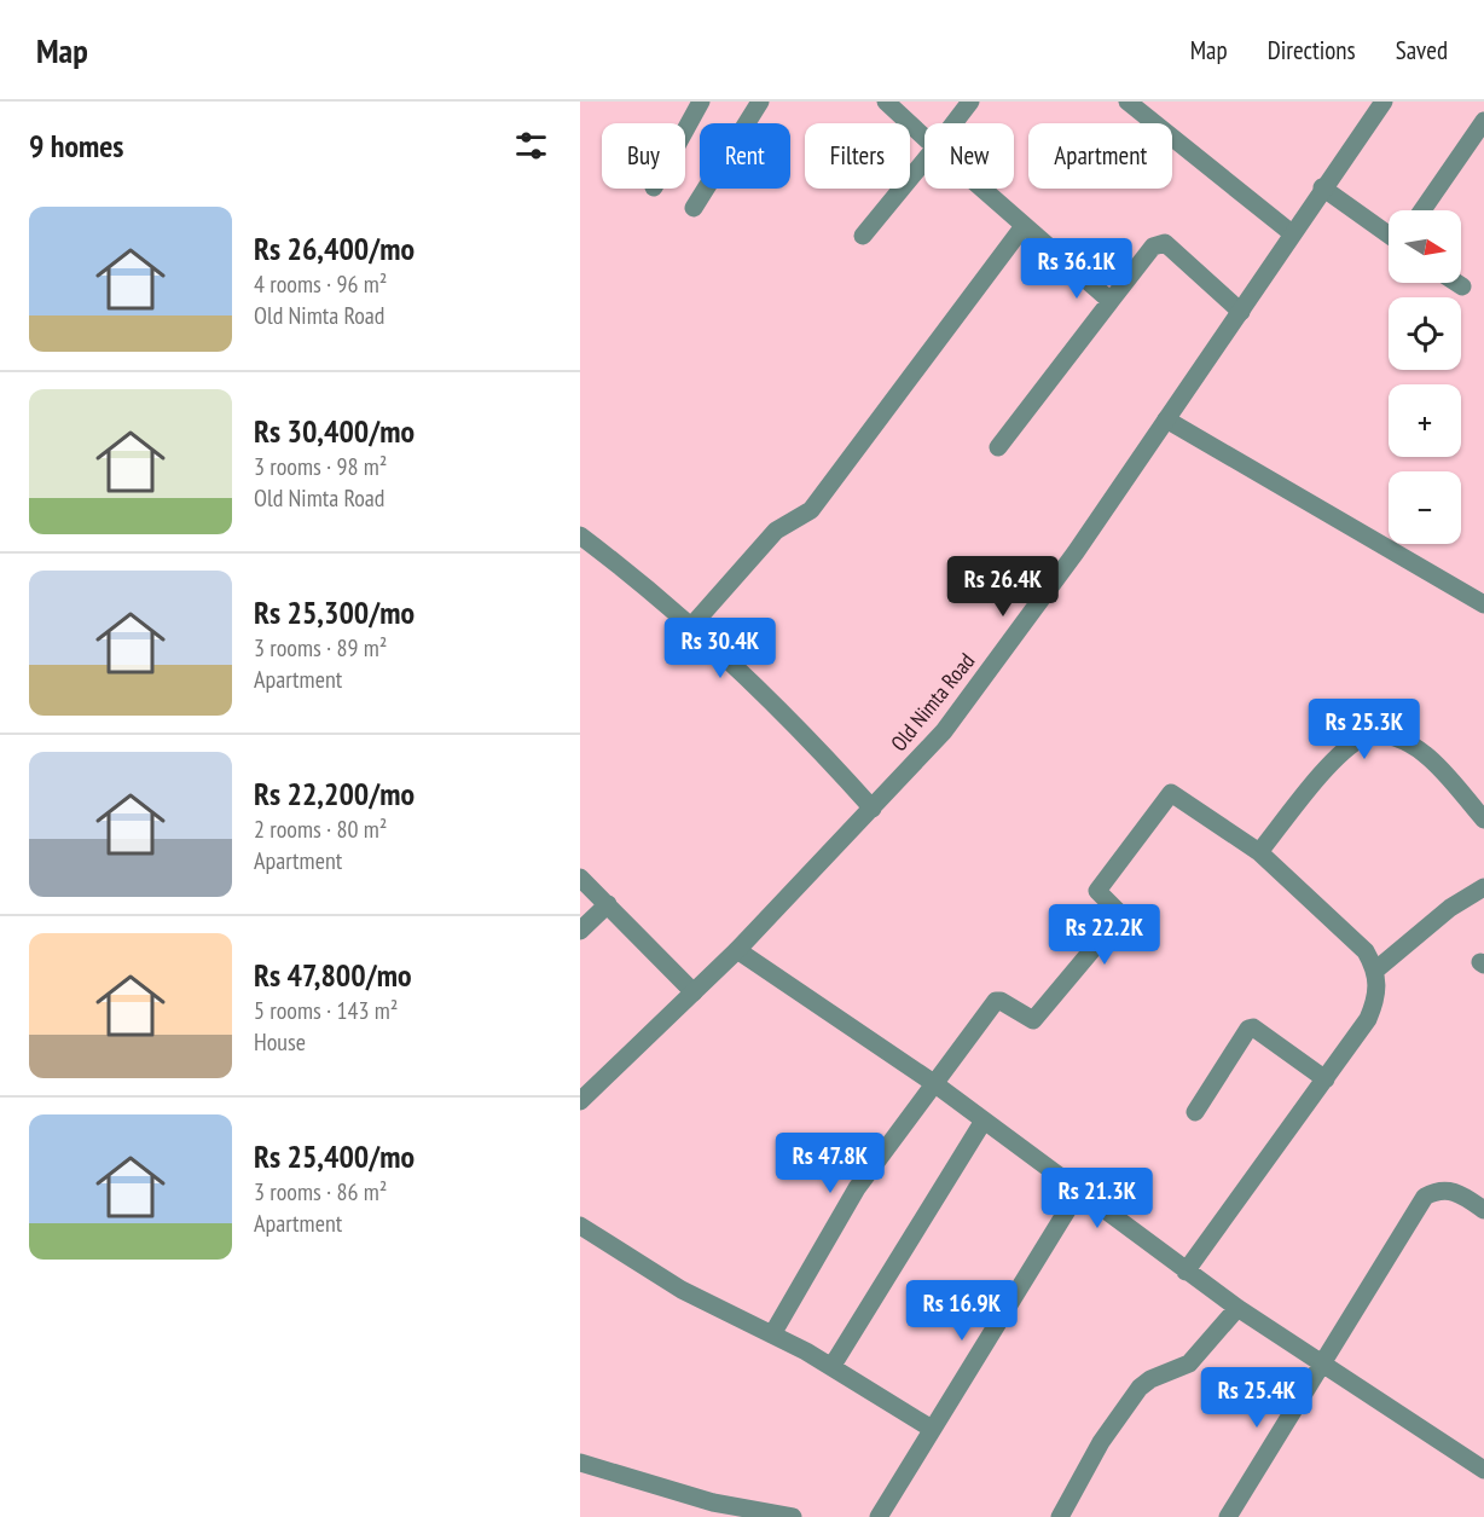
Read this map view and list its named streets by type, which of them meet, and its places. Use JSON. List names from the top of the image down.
{
  "streets": {
    "street": ["Old Nimta Road"]
  },
  "north": "right",
  "page": {
    "header": "Map",
    "nav": ["Map", "Directions", "Saved"],
    "heading": "9 homes",
    "chip": [
      "Buy",
      "Rent",
      "Filters",
      "New",
      "Apartment"
    ],
    "list": [
      {
        "name": "Rs 26,400/mo",
        "note": "4 rooms · 96 m² · Old Nimta Road"
      },
      {
        "name": "Rs 30,400/mo",
        "note": "3 rooms · 98 m² · Old Nimta Road"
      },
      {
        "name": "Rs 25,300/mo",
        "note": "3 rooms · 89 m² · Apartment"
      },
      {
        "name": "Rs 22,200/mo",
        "note": "2 rooms · 80 m² · Apartment"
      },
      {
        "name": "Rs 47,800/mo",
        "note": "5 rooms · 143 m² · House"
      },
      {
        "name": "Rs 25,400/mo",
        "note": "3 rooms · 86 m² · Apartment"
      }
    ],
    "map_buttons": ["+", "−"],
    "price": [
      "Rs 36.1K",
      "Rs 26.4K",
      "Rs 30.4K",
      "Rs 25.3K",
      "Rs 22.2K",
      "Rs 47.8K",
      "Rs 21.3K",
      "Rs 16.9K",
      "Rs 25.4K"
    ]
  }
}
